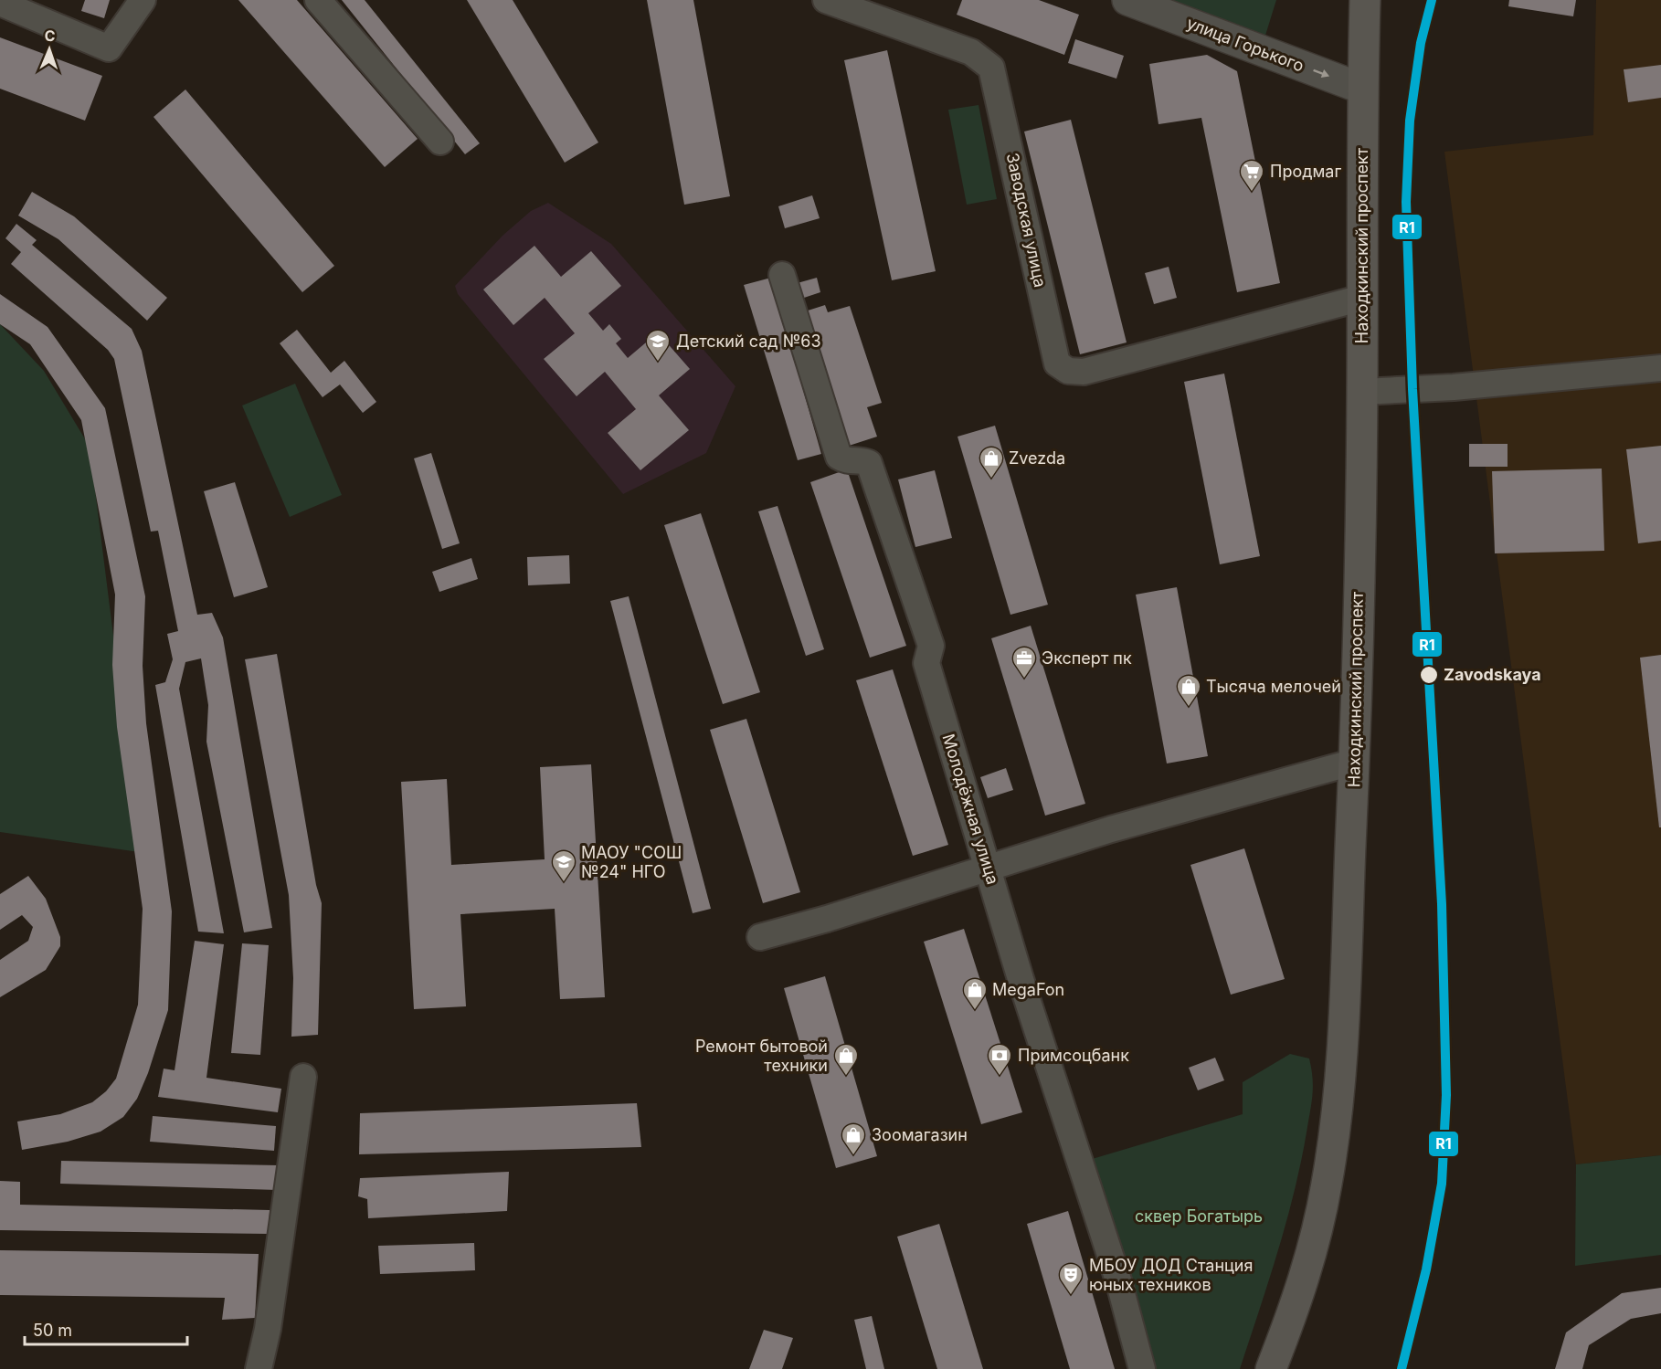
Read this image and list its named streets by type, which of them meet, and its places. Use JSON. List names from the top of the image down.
{
  "streets": {
    "main road": ["улица Горького", "Находкинский проспект"],
    "street": ["Заводская улица", "Молодёжная улица"]
  },
  "crossings": [
    ["улица Горького", "Находкинский проспект"],
    ["Заводская улица", "Находкинский проспект"]
  ],
  "one_way": ["улица Горького"],
  "parks": ["сквер Богатырь"],
  "places": {
    "supermarket": ["Продмаг"],
    "school or university": ["Детский сад №63", "МАОУ \"СОШ №24\" НГО"],
    "shop": [
      "Zvezda",
      "Тысяча мелочей",
      "MegaFon",
      "Ремонт бытовой техники",
      "Зоомагазин"
    ],
    "other": ["Zavodskaya"],
    "office": ["Эксперт пк"],
    "bank": ["Примсоцбанк"],
    "theatre": ["МБОУ ДОД Станция юных техников"]
  },
  "lines": ["transit line R1"],
  "scale_bar": "50 m",
  "north": "top"
}
